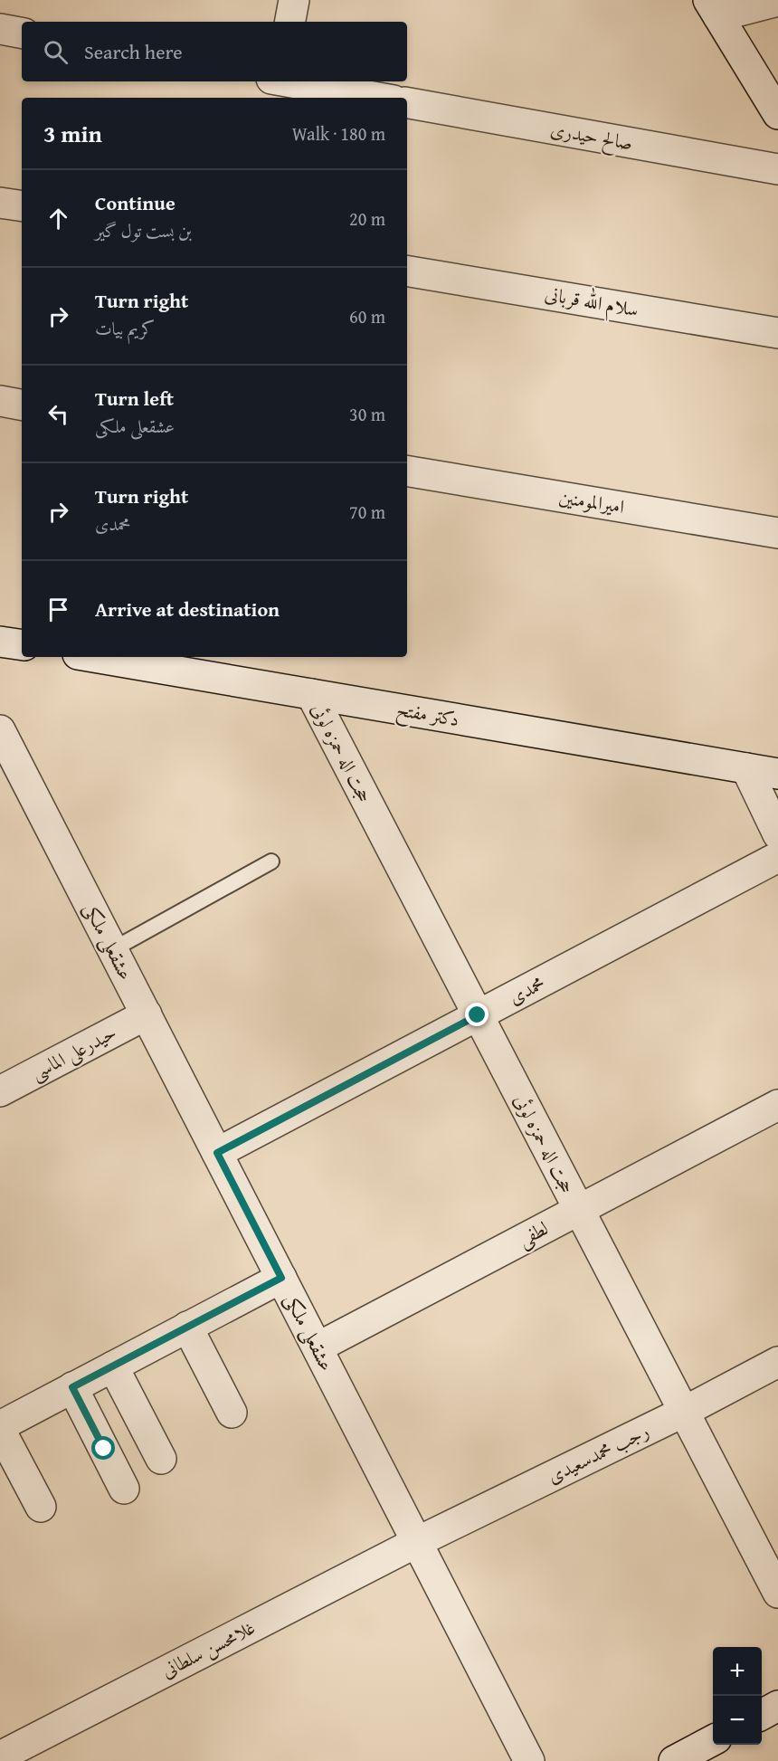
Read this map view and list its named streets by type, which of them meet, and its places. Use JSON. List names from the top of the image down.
{
  "streets": {
    "street": [
      "صالح حیدری",
      "سلام الله قربانی",
      "امیرالمومنین",
      "دکتر مفتح",
      "حجت اله حمزه لوئی",
      "عشقعلی ملکی",
      "محمدی",
      "حیدرعلی الماسی",
      "لطفی",
      "رجب محمدسعیدی",
      "غلامحسن سلطانی"
    ]
  },
  "crossings": [
    ["دکتر مفتح", "حجت اله حمزه لوئی"],
    ["حجت اله حمزه لوئی", "محمدی"],
    ["حجت اله حمزه لوئی", "لطفی"],
    ["حجت اله حمزه لوئی", "رجب محمدسعیدی"],
    ["عشقعلی ملکی", "محمدی"],
    ["عشقعلی ملکی", "حیدرعلی الماسی"],
    ["عشقعلی ملکی", "لطفی"],
    ["عشقعلی ملکی", "رجب محمدسعیدی"],
    ["عشقعلی ملکی", "غلامحسن سلطانی"],
    ["رجب محمدسعیدی", "غلامحسن سلطانی"]
  ],
  "page": {
    "search": "Search here",
    "heading": ["3 min", "Walk · 180 m"],
    "list": [
      ["Continue", "بن بست تول گیر", "20 m"],
      ["Turn right", "کریم بیات", "60 m"],
      ["Turn left", "عشقعلی ملکی", "30 m"],
      ["Turn right", "محمدی", "70 m"],
      "Arrive at destination"
    ],
    "map_buttons": ["+", "−"]
  }
}
